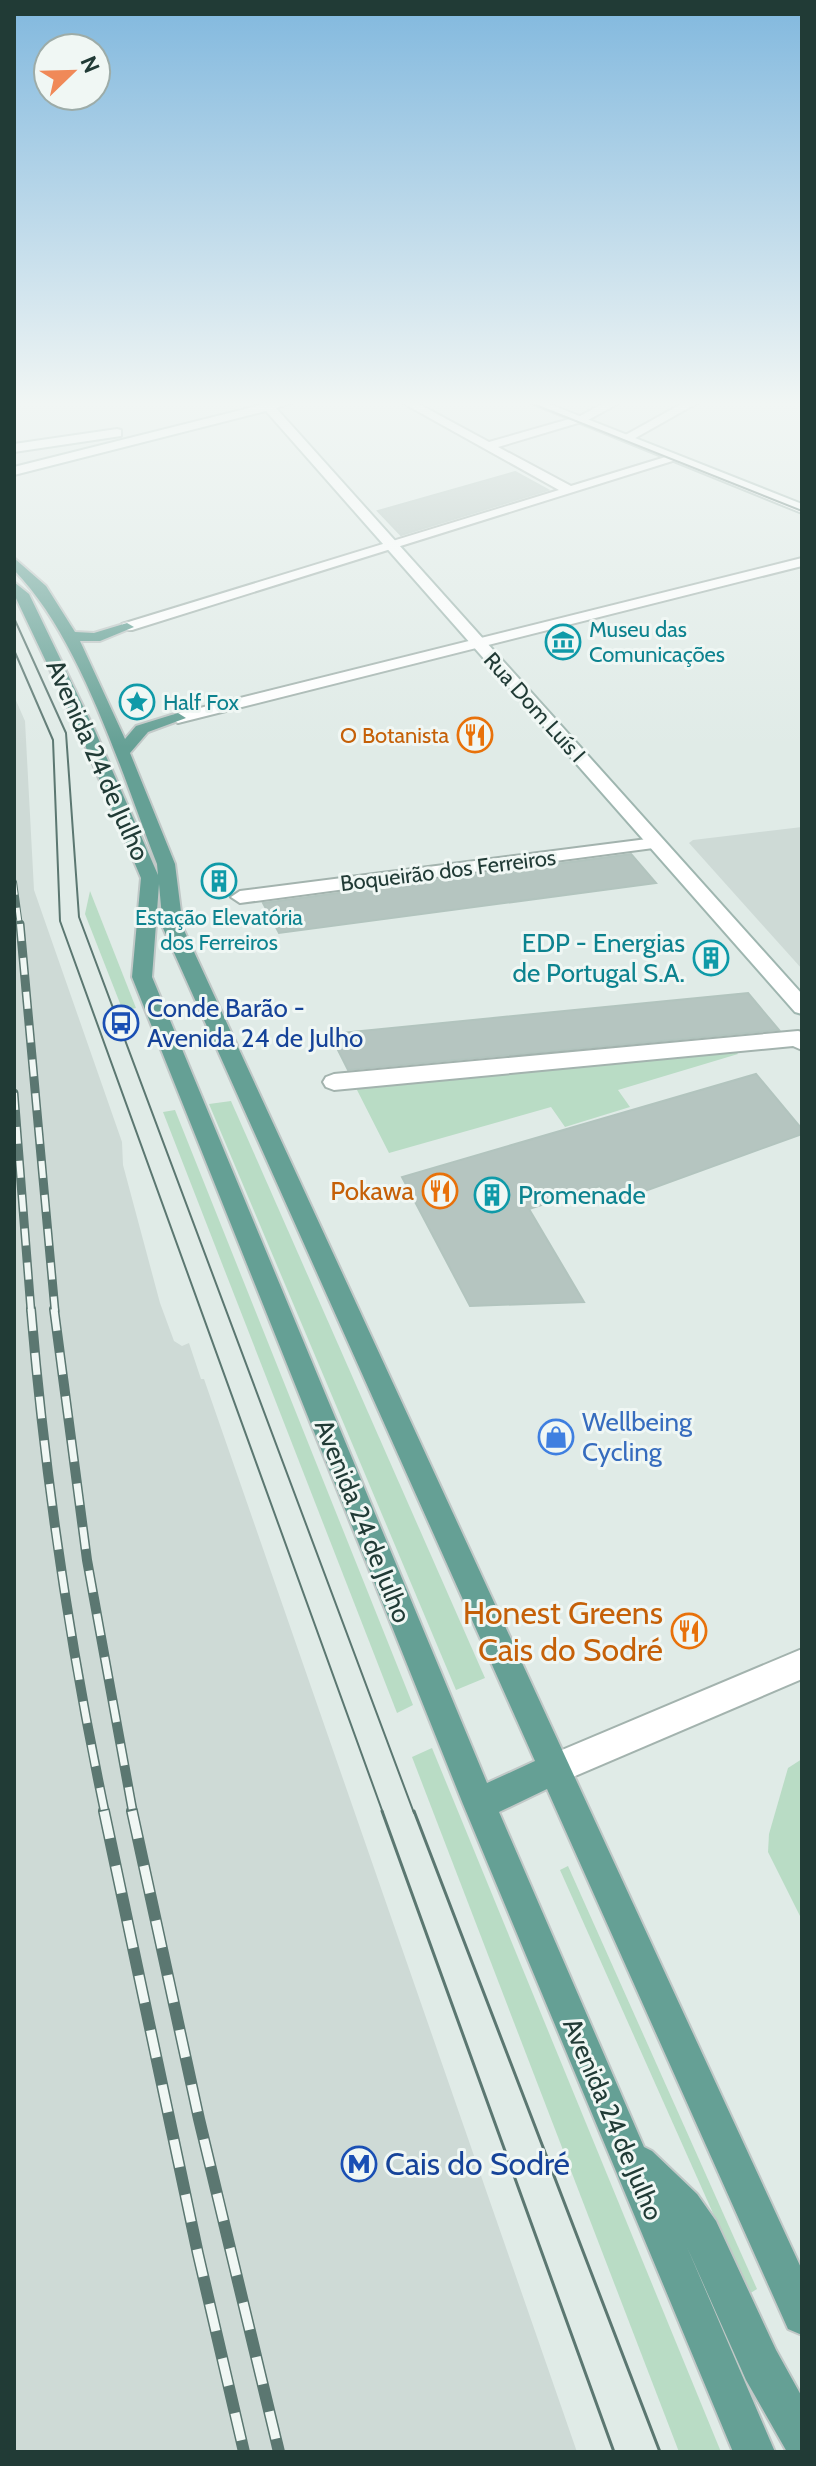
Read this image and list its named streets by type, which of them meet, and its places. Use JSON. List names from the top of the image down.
{
  "streets": {
    "main road": ["Avenida 24 de Julho"],
    "street": ["Rua Dom Luís I", "Boqueirão dos Ferreiros"]
  },
  "crossings": [
    ["Rua Dom Luís I", "Boqueirão dos Ferreiros"]
  ],
  "places": {
    "museum": ["Museu das Comunicações"],
    "place": ["Half Fox"],
    "restaurant": ["O Botanista", "Pokawa", "Honest Greens Cais do Sodré"],
    "building": ["Estação Elevatória dos Ferreiros", "EDP - Energias de Portugal S.A.", "Promenade"],
    "bus stop": ["Conde Barão - Avenida 24 de Julho"],
    "shop": ["Wellbeing Cycling"],
    "metro station": ["Cais do Sodré"]
  },
  "north": "top right"
}
